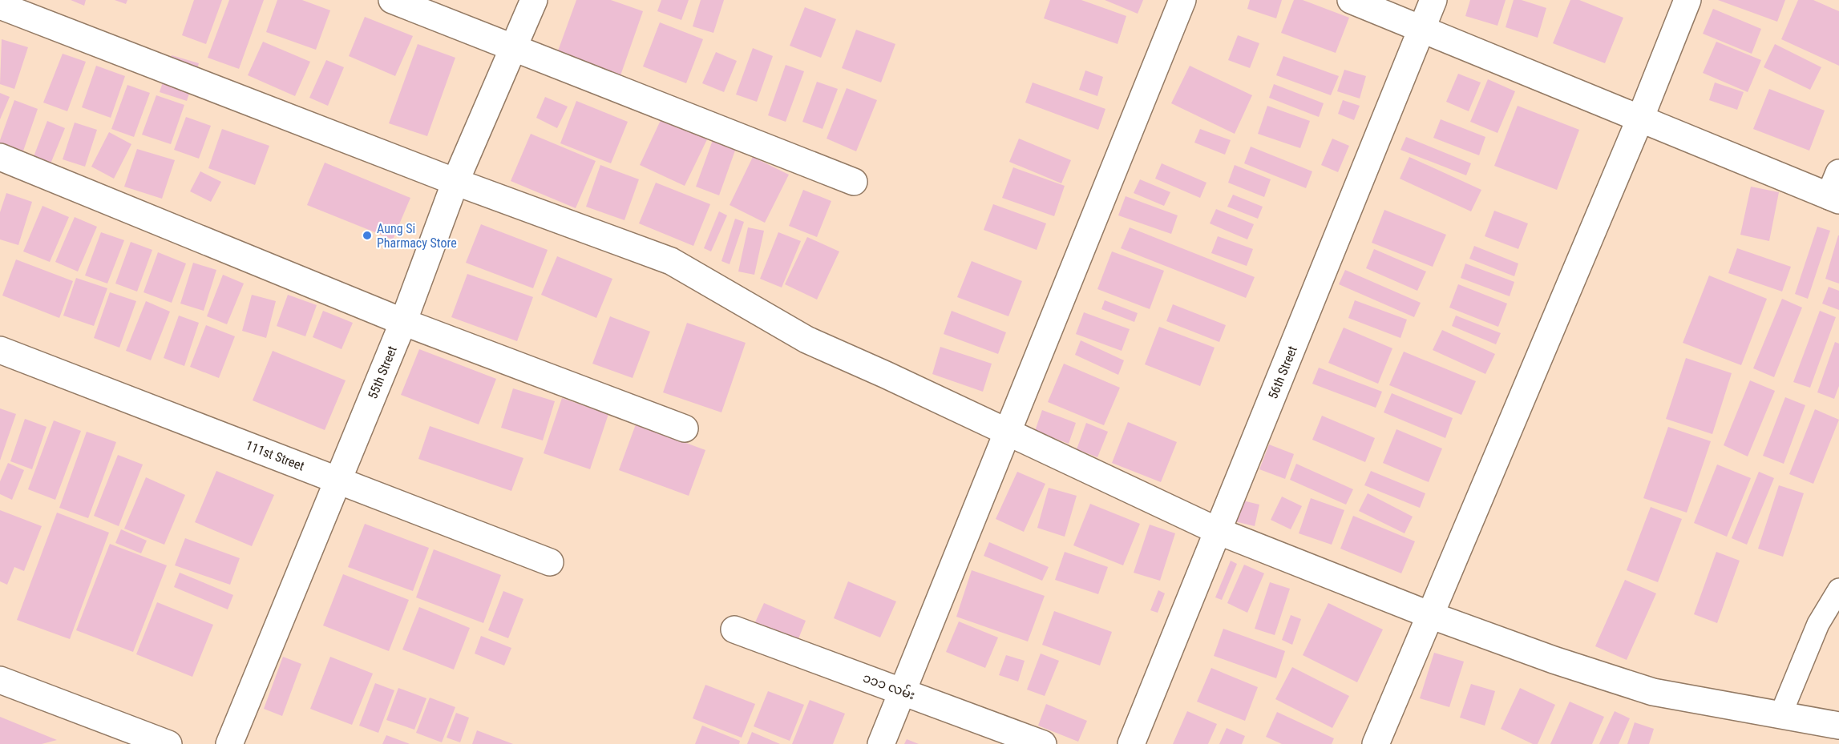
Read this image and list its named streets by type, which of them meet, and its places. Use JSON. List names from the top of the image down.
{
  "streets": {
    "street": [
      "55th Street",
      "56th Street",
      "111st Street",
      "၁၁၁ လမ်း"
    ]
  },
  "crossings": [
    ["55th Street", "111st Street"]
  ],
  "places": ["Aung Si Pharmacy Store"]
}
